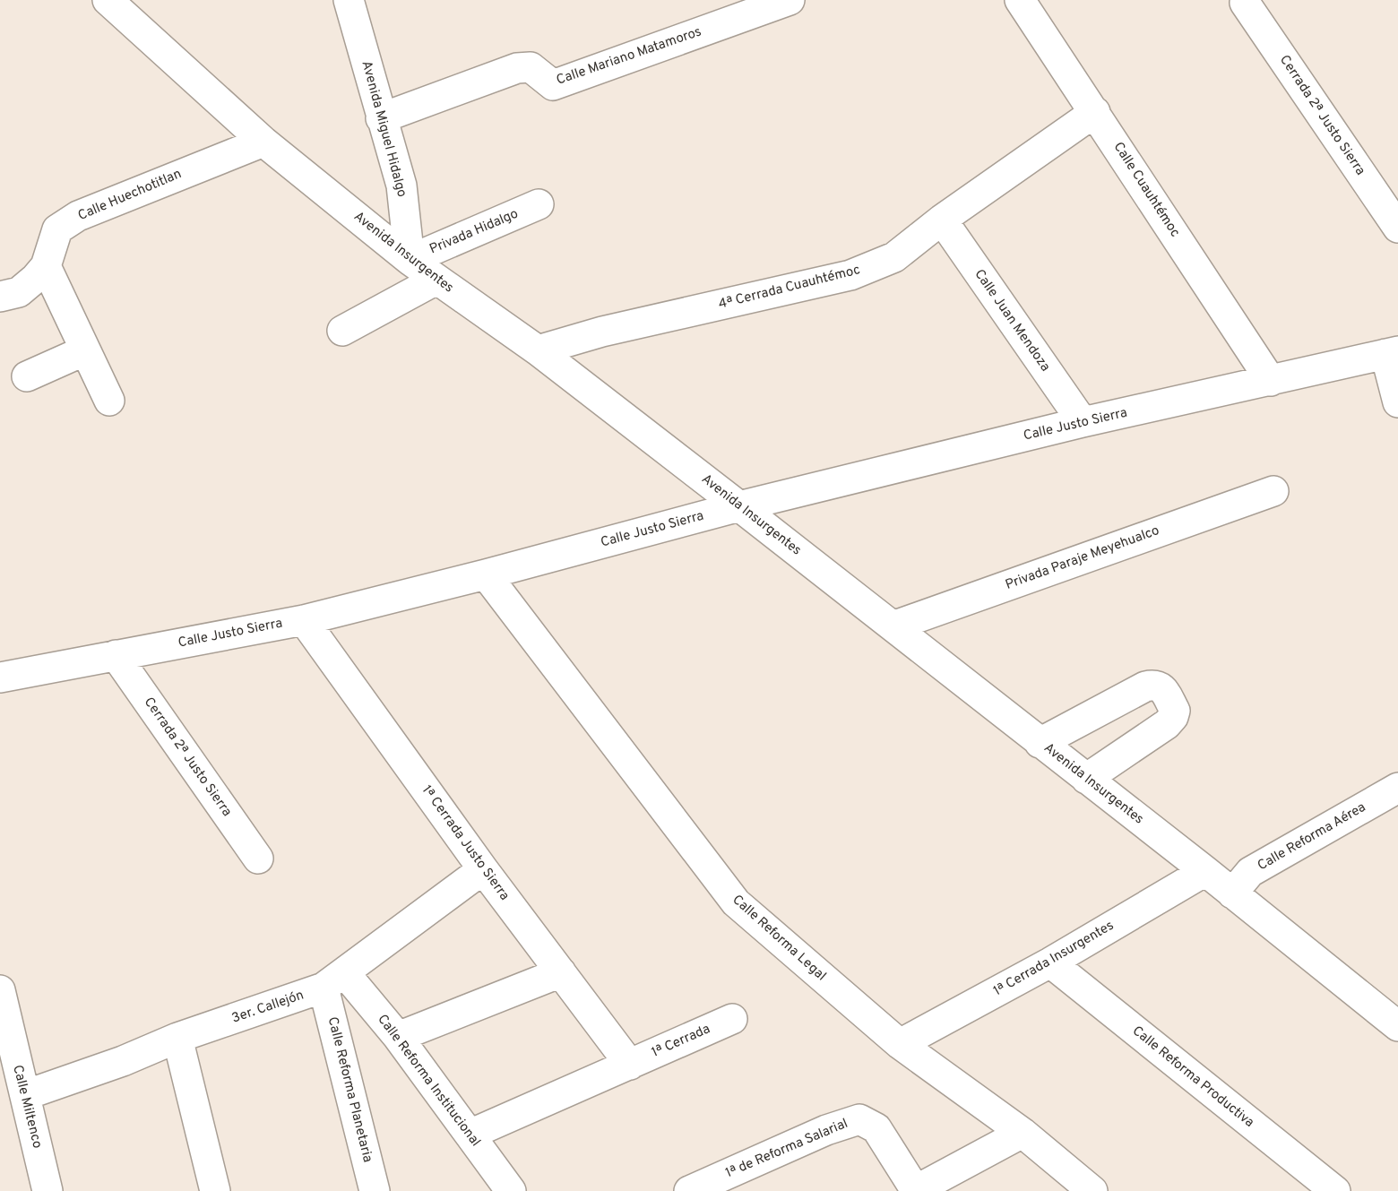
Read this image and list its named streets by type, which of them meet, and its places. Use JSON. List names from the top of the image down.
{
  "streets": {
    "street": [
      "Calle Mariano Matamoros",
      "Cerrada 2ª Justo Sierra",
      "Avenida Miguel Hidalgo",
      "Calle Cuauhtémoc",
      "Calle Huechotitlan",
      "Privada Hidalgo",
      "Avenida Insurgentes",
      "4ª Cerrada Cuauhtémoc",
      "Calle Juan Mendoza",
      "Calle Justo Sierra",
      "Privada Paraje Meyehualco",
      "Calle Reforma Aérea",
      "1ª Cerrada Justo Sierra",
      "Calle Reforma Legal",
      "1ª Cerrada Insurgentes",
      "3er. Callejón",
      "1ª Cerrada",
      "Calle Reforma Productiva",
      "Calle Reforma Institucional",
      "Calle Reforma Planetaria",
      "Calle Miltenco",
      "1ª de Reforma Salarial"
    ]
  },
  "crossings": [
    ["Calle Mariano Matamoros", "Avenida Miguel Hidalgo"],
    ["Cerrada 2ª Justo Sierra", "Calle Justo Sierra"],
    ["Avenida Miguel Hidalgo", "Privada Hidalgo"],
    ["Avenida Miguel Hidalgo", "Avenida Insurgentes"],
    ["Calle Cuauhtémoc", "4ª Cerrada Cuauhtémoc"],
    ["Calle Cuauhtémoc", "Calle Justo Sierra"],
    ["Calle Huechotitlan", "Avenida Insurgentes"],
    ["Privada Hidalgo", "Avenida Insurgentes"],
    ["Avenida Insurgentes", "4ª Cerrada Cuauhtémoc"],
    ["Avenida Insurgentes", "Calle Justo Sierra"],
    ["Avenida Insurgentes", "Privada Paraje Meyehualco"],
    ["Avenida Insurgentes", "Calle Reforma Aérea"],
    ["Avenida Insurgentes", "1ª Cerrada Insurgentes"],
    ["4ª Cerrada Cuauhtémoc", "Calle Juan Mendoza"],
    ["Calle Juan Mendoza", "Calle Justo Sierra"],
    ["Calle Justo Sierra", "1ª Cerrada Justo Sierra"],
    ["Calle Justo Sierra", "Calle Reforma Legal"],
    ["1ª Cerrada Justo Sierra", "3er. Callejón"],
    ["1ª Cerrada Justo Sierra", "1ª Cerrada"],
    ["Calle Reforma Legal", "1ª Cerrada Insurgentes"],
    ["1ª Cerrada Insurgentes", "Calle Reforma Productiva"],
    ["3er. Callejón", "Calle Reforma Institucional"],
    ["3er. Callejón", "Calle Reforma Planetaria"],
    ["3er. Callejón", "Calle Miltenco"],
    ["1ª Cerrada", "Calle Reforma Institucional"],
    ["Calle Reforma Institucional", "Calle Reforma Planetaria"]
  ]
}
